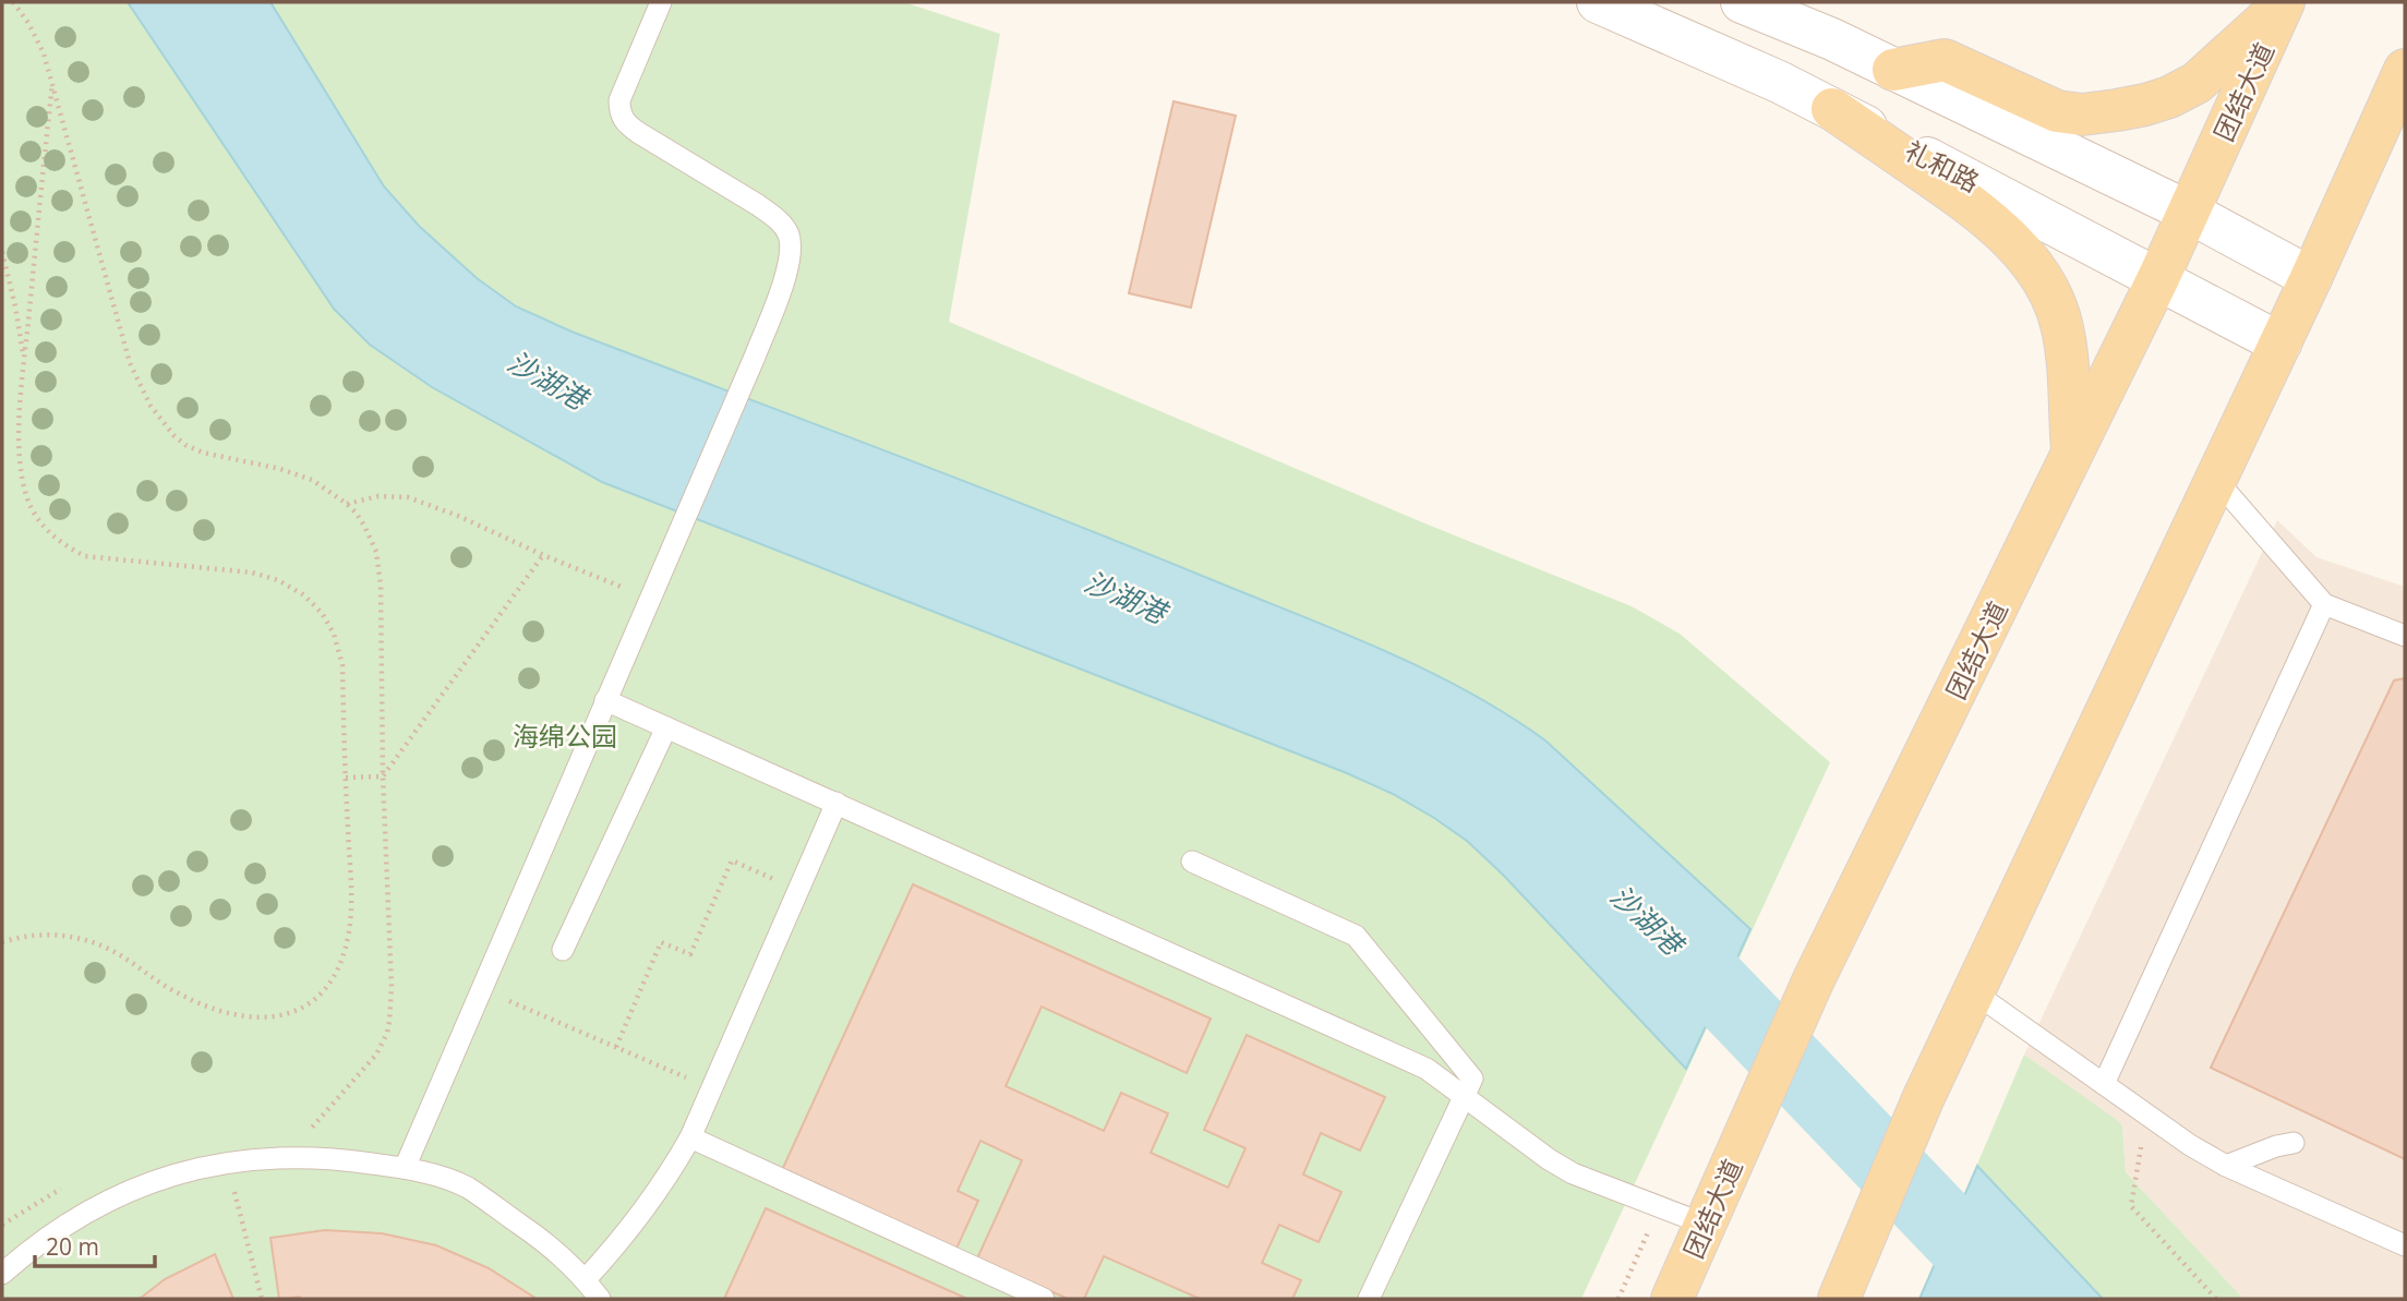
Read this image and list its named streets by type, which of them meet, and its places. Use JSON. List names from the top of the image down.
{
  "streets": {
    "main road": ["团结大道"],
    "street": ["礼和路"]
  },
  "crossings": [
    ["团结大道", "礼和路"]
  ],
  "water": ["沙湖港"],
  "parks": ["海绵公园"],
  "scale_bar": "20 m"
}
